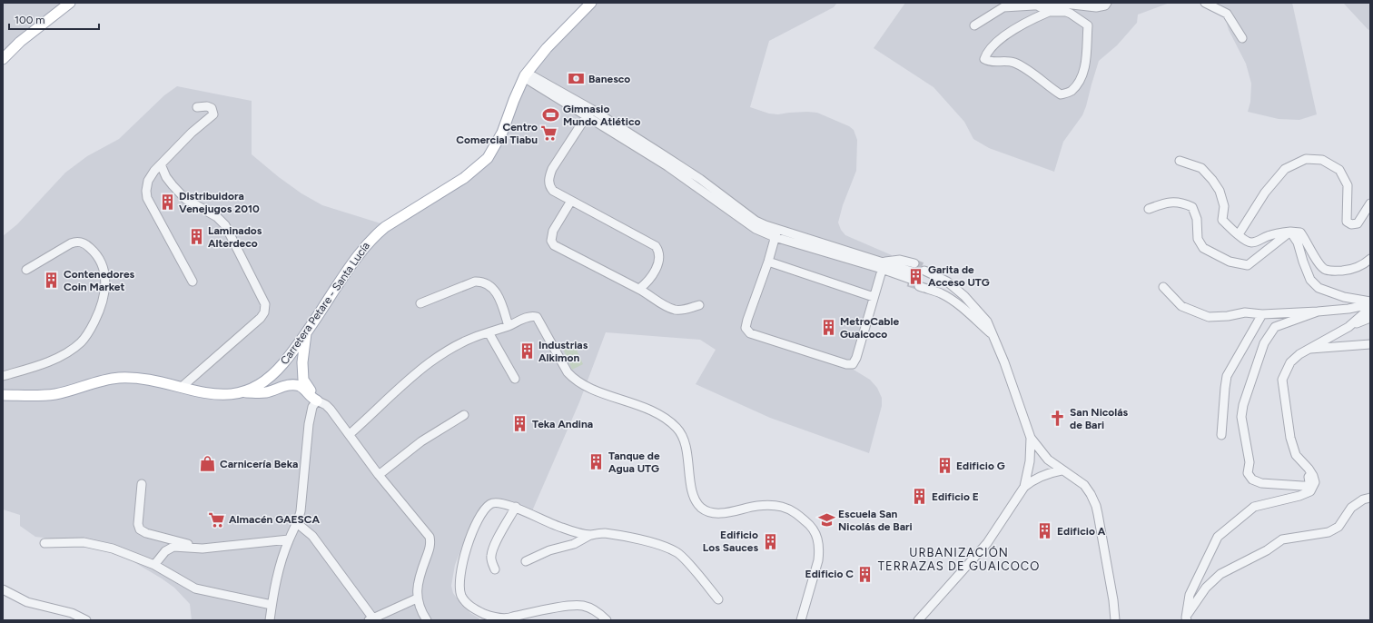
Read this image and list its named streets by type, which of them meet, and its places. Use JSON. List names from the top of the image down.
{
  "streets": {
    "main road": ["Carretera Petare - Santa Lucía"]
  },
  "districts": ["URBANIZACIÓN TERRAZAS DE GUAICOCO"],
  "places": {
    "bank": ["Banesco"],
    "sports": ["Gimnasio Mundo Atlético"],
    "supermarket": ["Centro Comercial Tiabu", "Almacén GAESCA"],
    "building": [
      "Distribuidora Venejugos 2010",
      "Laminados Alterdeco",
      "Garita de Acceso UTG",
      "Contenedores Coin Market",
      "MetroCable Guaicoco",
      "Industrias Alkimon",
      "Teka Andina",
      "Tanque de Agua UTG",
      "Edificio G",
      "Edificio E",
      "Edificio A",
      "Edificio Los Sauces",
      "Edificio C"
    ],
    "church": ["San Nicolás de Bari"],
    "shop": ["Carnicería Beka"],
    "school or university": ["Escuela San Nicolás de Bari"]
  },
  "scale_bar": "100 m"
}
